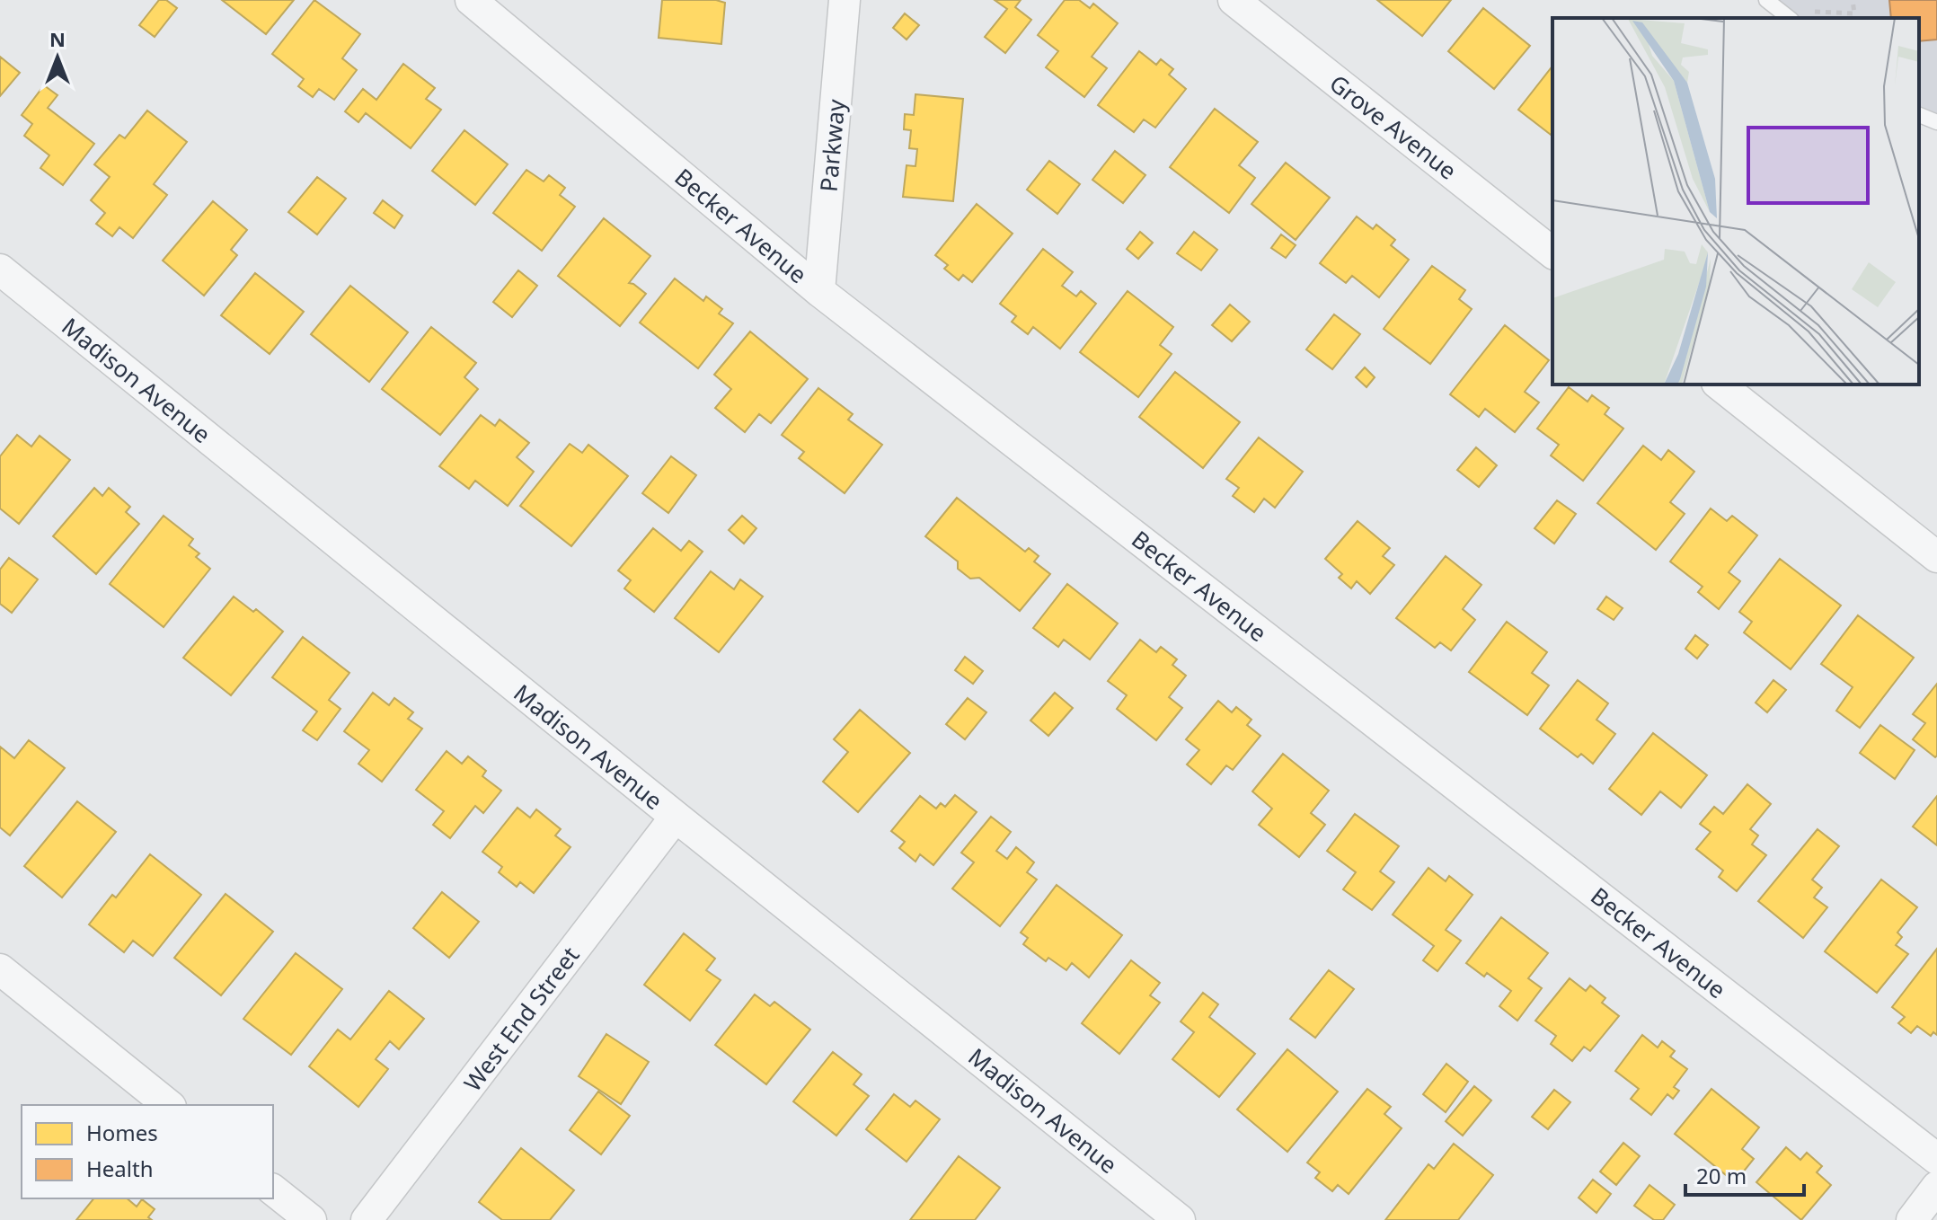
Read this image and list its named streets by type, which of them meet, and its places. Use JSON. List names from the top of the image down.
{
  "streets": {
    "street": [
      "Grove Avenue",
      "Parkway",
      "Becker Avenue",
      "Madison Avenue",
      "West End Street"
    ]
  },
  "crossings": [
    ["Parkway", "Becker Avenue"],
    ["Madison Avenue", "West End Street"]
  ],
  "legend": ["Homes", "Health"],
  "scale_bar": "20 m",
  "north": "top"
}
